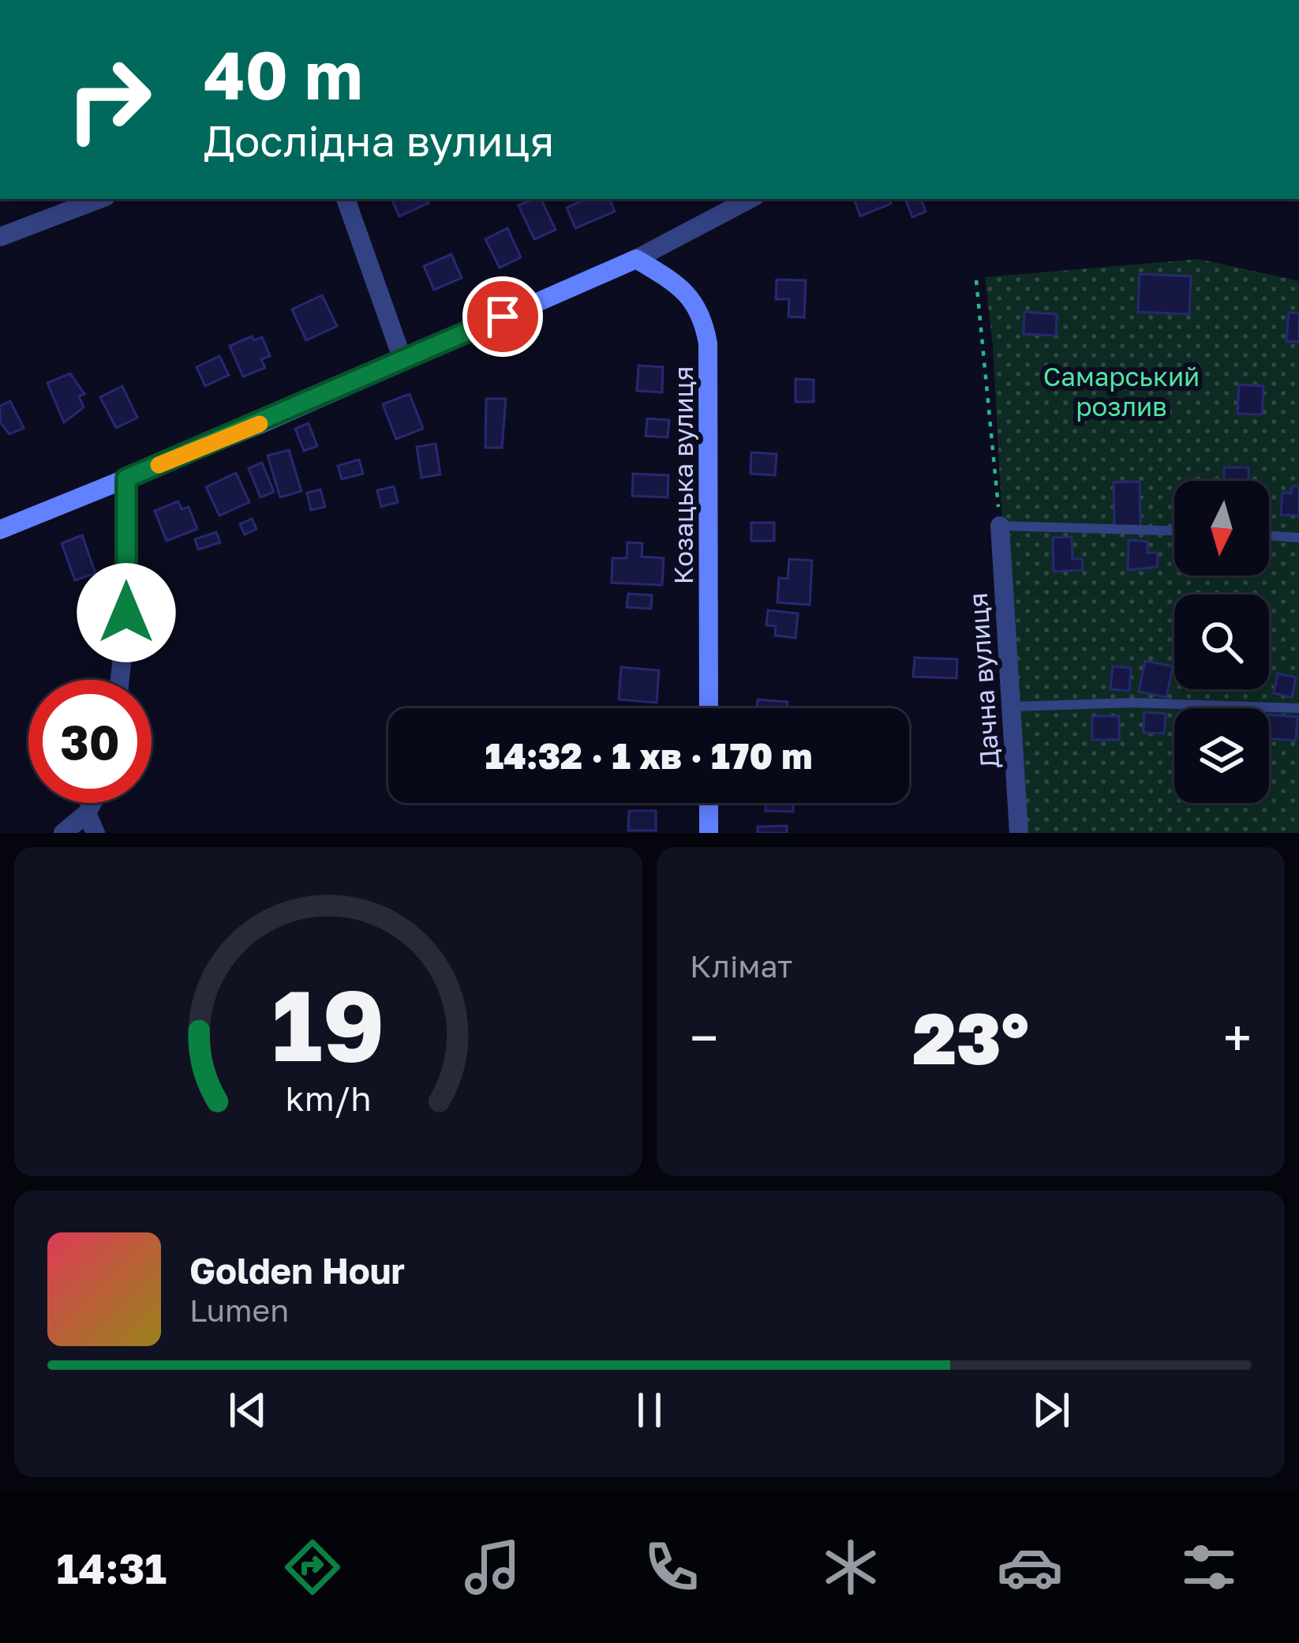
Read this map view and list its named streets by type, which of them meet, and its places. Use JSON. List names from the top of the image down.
{
  "streets": {
    "street": ["Козацька вулиця", "Дачна вулиця"]
  },
  "parks": ["Самарський розлив"],
  "north": "bottom",
  "page": {
    "turn": ["40 m", "Дослідна вулиця"],
    "limit": "30",
    "trip": "14:32 · 1 хв · 170 m",
    "tile": "Клімат",
    "heat": ["−", "23°", "+"],
    "song": ["Golden Hour", "Lumen"],
    "tabs": "14:31",
    "gauge": ["19", "km/h"]
  }
}
